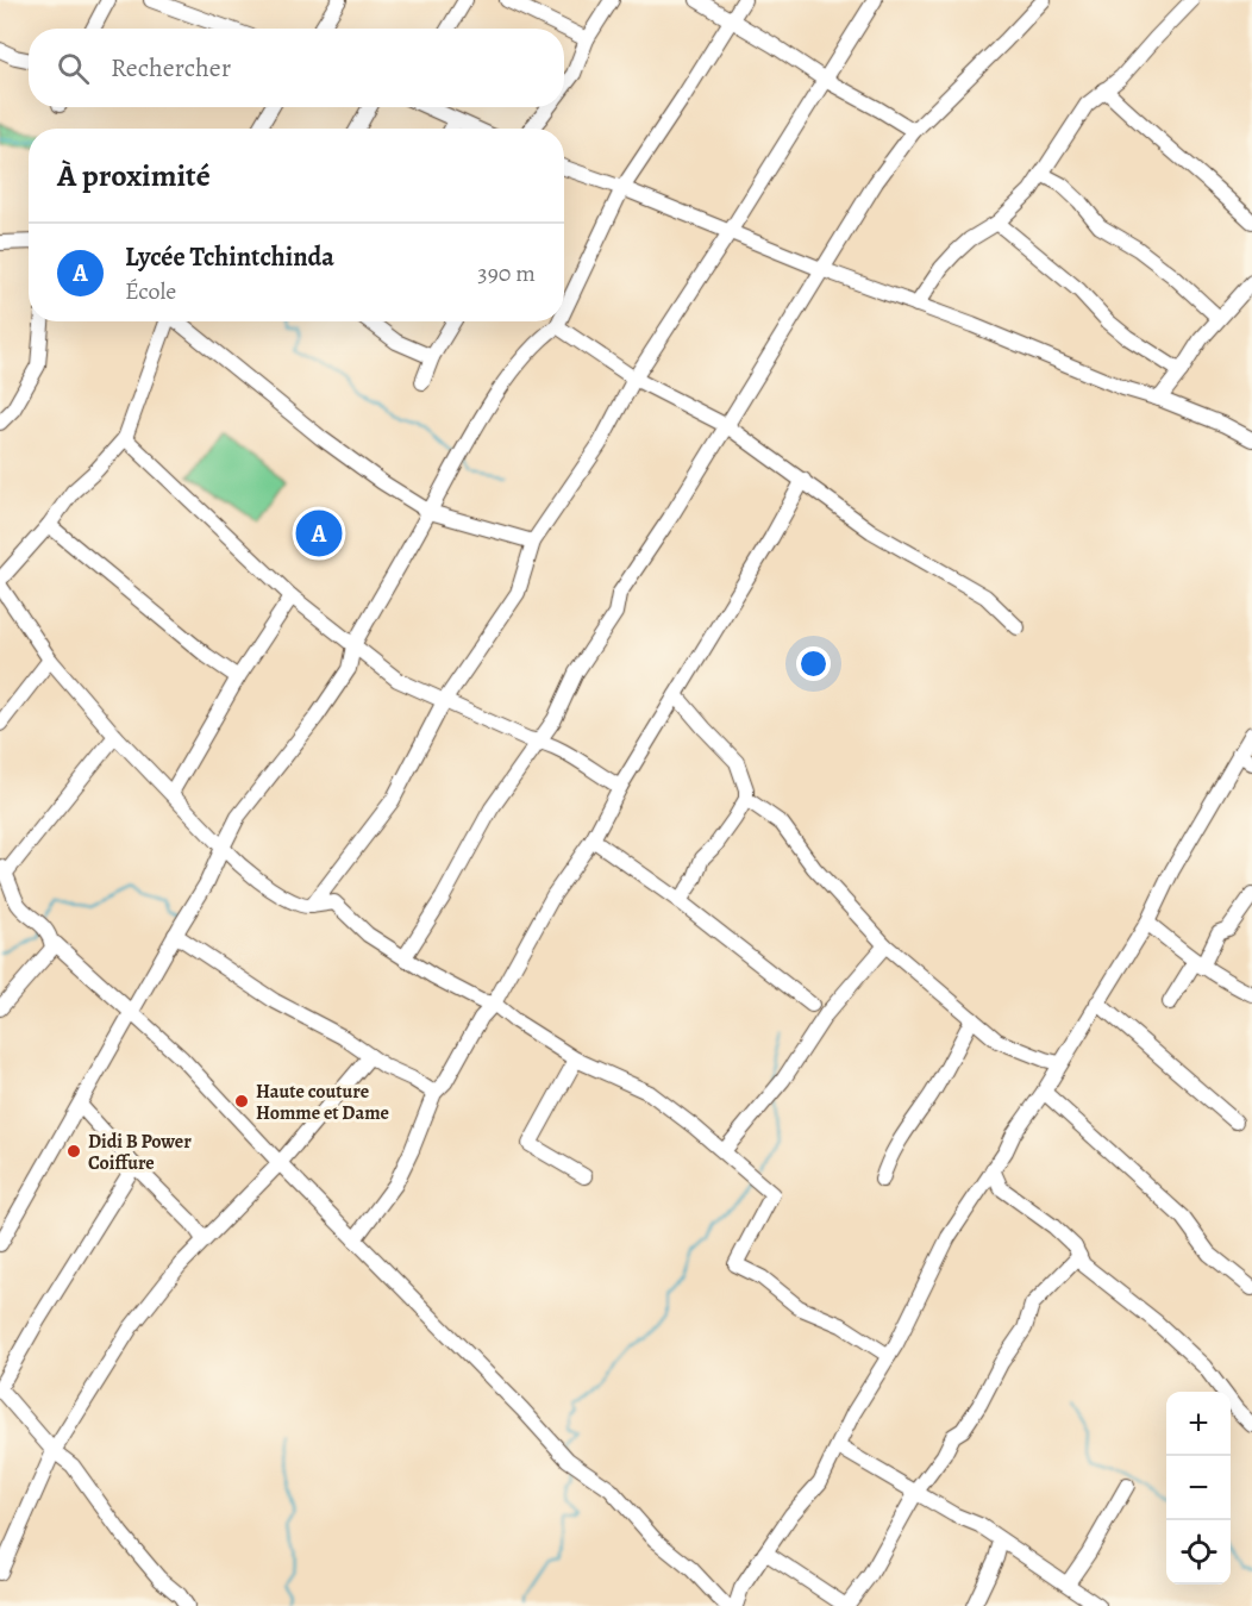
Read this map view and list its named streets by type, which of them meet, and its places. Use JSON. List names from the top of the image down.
{
  "places": ["Haute couture Homme et Dame", "Didi B Power Coiffure"],
  "page": {
    "search": "Rechercher",
    "heading": "À proximité",
    "list": [
      {
        "mark": "A",
        "name": "Lycée Tchintchinda",
        "note": "École",
        "value": "390 m"
      }
    ],
    "pins": "A",
    "map_buttons": ["+", "−"]
  }
}
